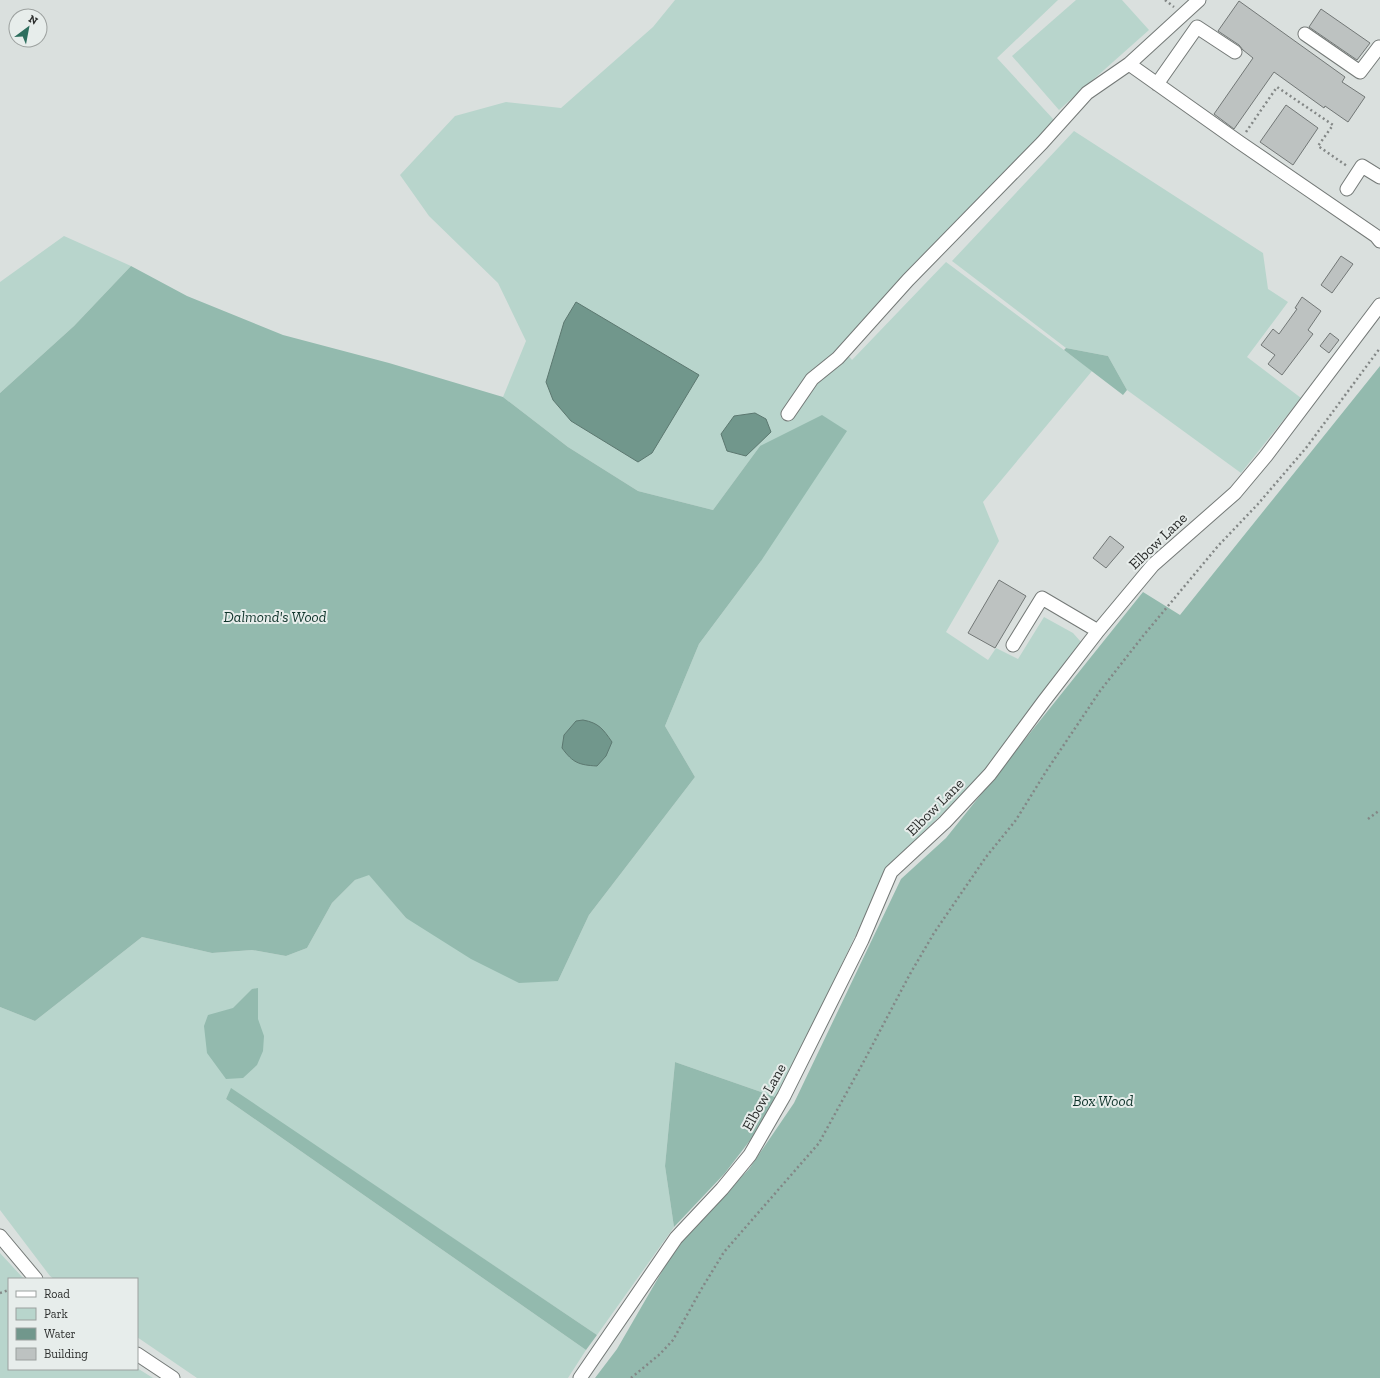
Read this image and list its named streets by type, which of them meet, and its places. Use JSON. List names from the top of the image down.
{
  "streets": {
    "street": ["Elbow Lane"]
  },
  "parks": ["Dalmond's Wood", "Box Wood"],
  "legend": [
    "Road",
    "Park",
    "Water",
    "Building"
  ],
  "north": "top right"
}
